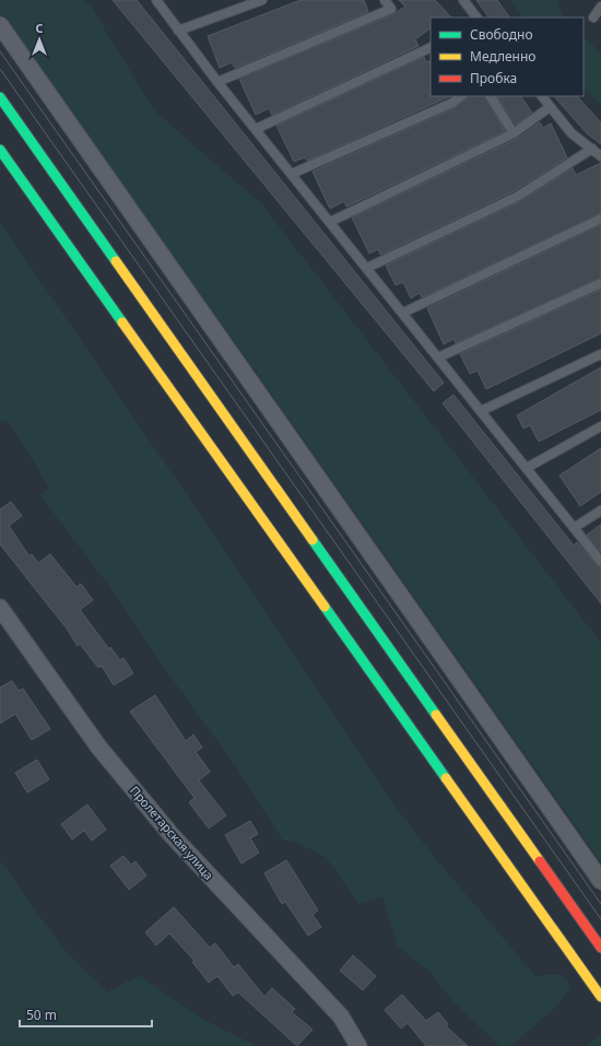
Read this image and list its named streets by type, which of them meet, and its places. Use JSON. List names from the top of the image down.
{
  "streets": {
    "street": ["Пролетарская улица"]
  },
  "legend": ["Свободно", "Медленно", "Пробка"],
  "scale_bar": "50 m",
  "north": "top"
}
